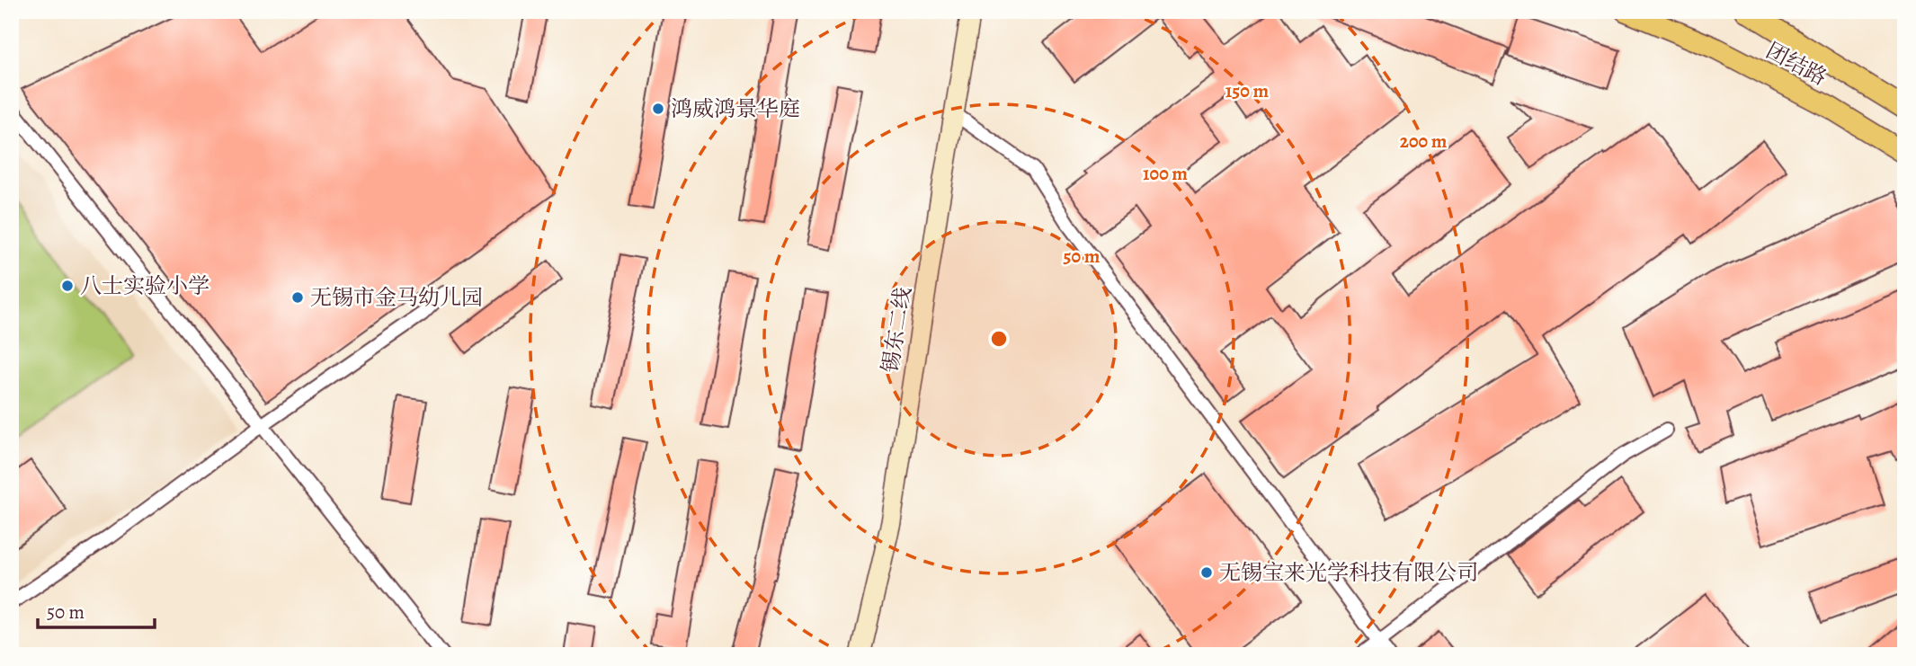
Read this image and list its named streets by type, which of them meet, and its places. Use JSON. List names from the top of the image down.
{
  "streets": {
    "main road": ["团结路", "锡东二线"]
  },
  "places": [
    "鸿威鸿景华庭",
    "八士实验小学",
    "无锡市金马幼儿园",
    "无锡宝来光学科技有限公司"
  ],
  "scale_bar": "50 m",
  "rings": [
    "150 m",
    "200 m",
    "100 m",
    "50 m"
  ]
}
